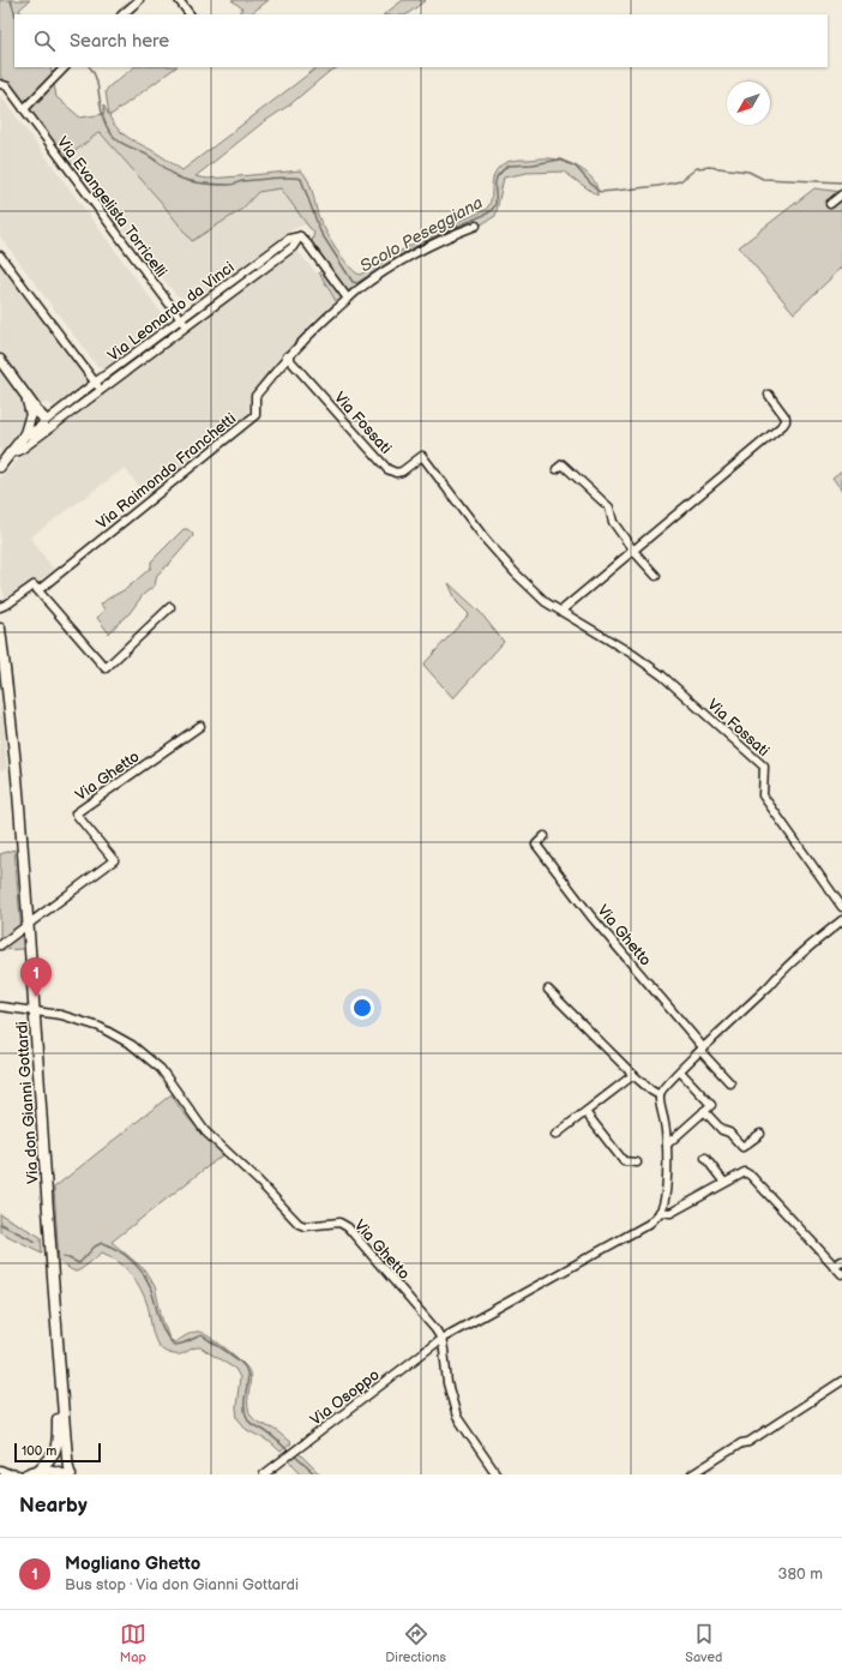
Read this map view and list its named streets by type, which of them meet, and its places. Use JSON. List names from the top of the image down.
{
  "streets": {
    "main road": ["Via don Gianni Gottardi"],
    "street": [
      "Via Evangelista Torricelli",
      "Via Leonardo da Vinci",
      "Via Fossati",
      "Via Raimondo Franchetti",
      "Via Ghetto",
      "Via Osoppo"
    ]
  },
  "crossings": [
    ["Via Evangelista Torricelli", "Via Leonardo da Vinci"],
    ["Via Fossati", "Via Raimondo Franchetti"],
    ["Via Ghetto", "Via don Gianni Gottardi"],
    ["Via Ghetto", "Via Osoppo"]
  ],
  "water": ["Scolo Peseggiana"],
  "scale_bar": "100 m",
  "north": "bottom left",
  "page": {
    "search": "Search here",
    "pins": "1",
    "scale": "100 m",
    "heading": "Nearby",
    "list": [
      {
        "mark": "1",
        "name": "Mogliano Ghetto",
        "note": "Bus stop · Via don Gianni Gottardi",
        "value": "380 m"
      }
    ],
    "nav": ["Map", "Directions", "Saved"]
  }
}
